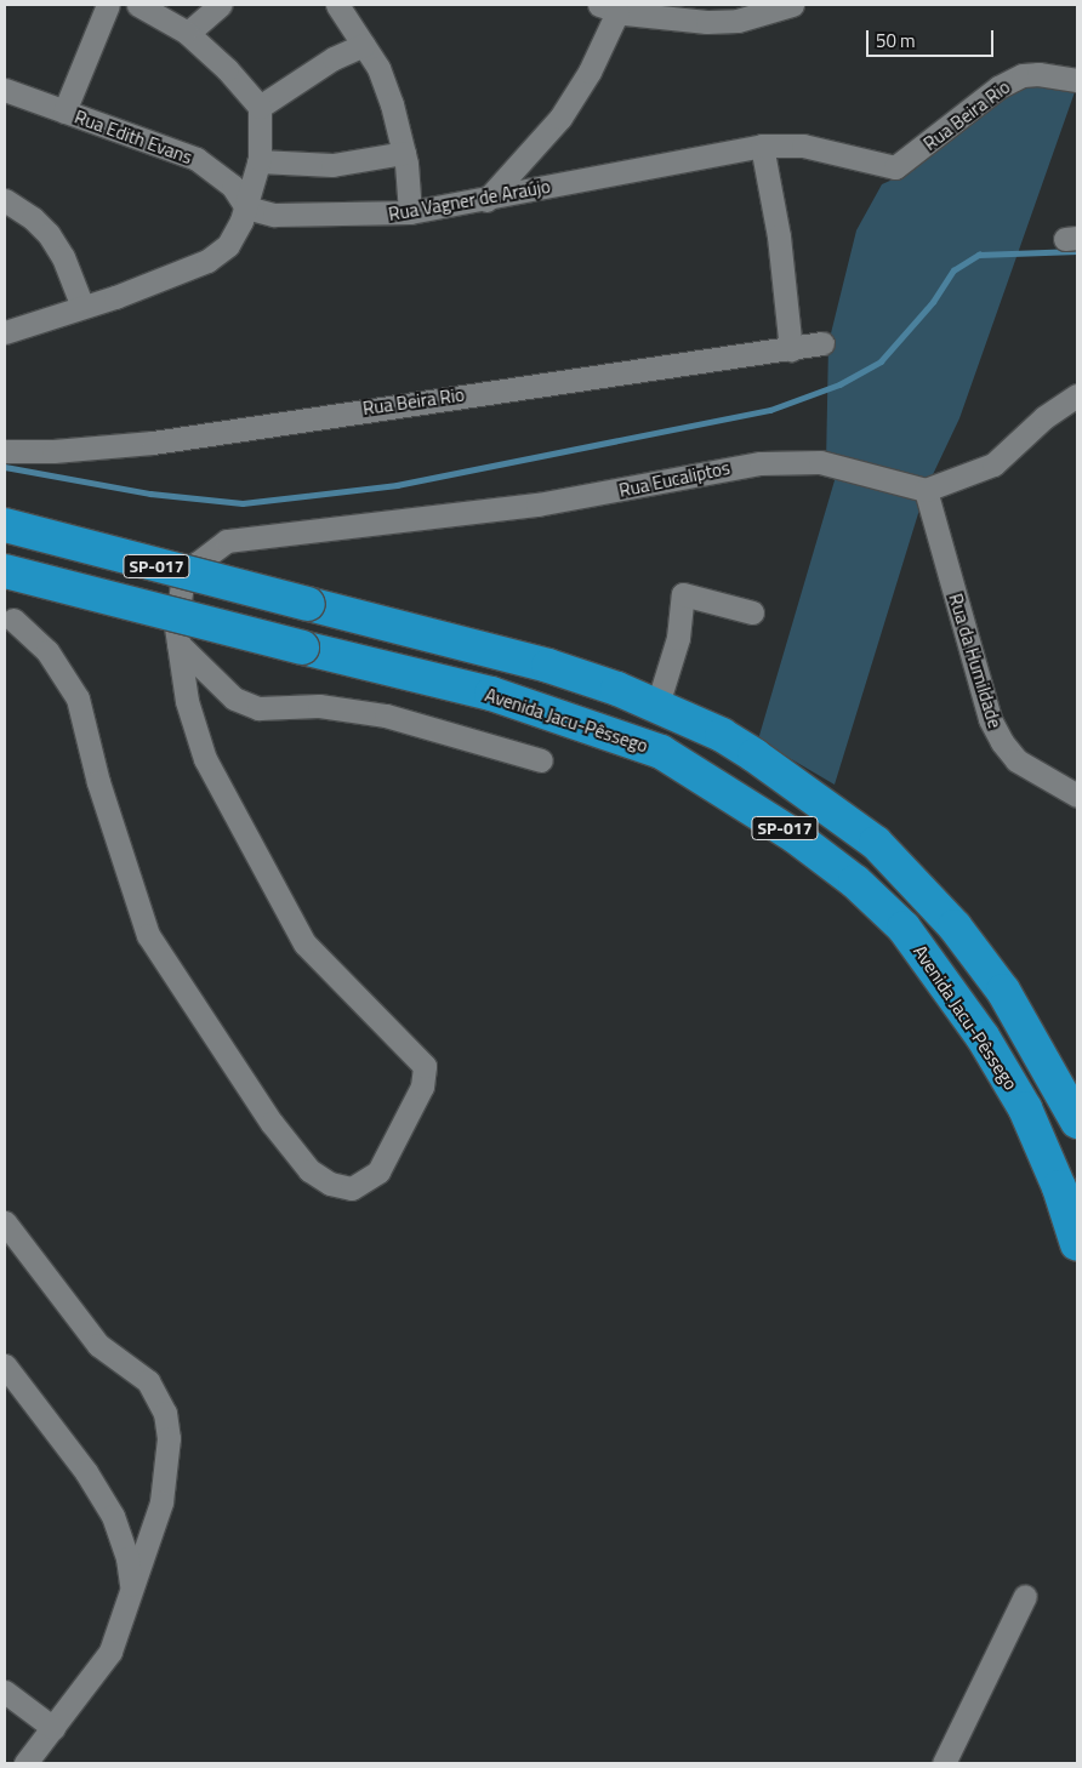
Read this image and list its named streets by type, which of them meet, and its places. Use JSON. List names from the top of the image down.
{
  "streets": {
    "highway": ["SP-017", "Avenida Jacu-Pêssego"],
    "street": [
      "Rua Beira Rio",
      "Rua Edith Evans",
      "Rua Vagner de Araújo",
      "Rua Eucaliptos",
      "Rua da Humildade"
    ]
  },
  "crossings": [
    ["Rua Beira Rio", "Rua Vagner de Araújo"],
    ["Rua Edith Evans", "Rua Vagner de Araújo"],
    ["Rua Eucaliptos", "Rua da Humildade"]
  ],
  "scale_bar": "50 m"
}
